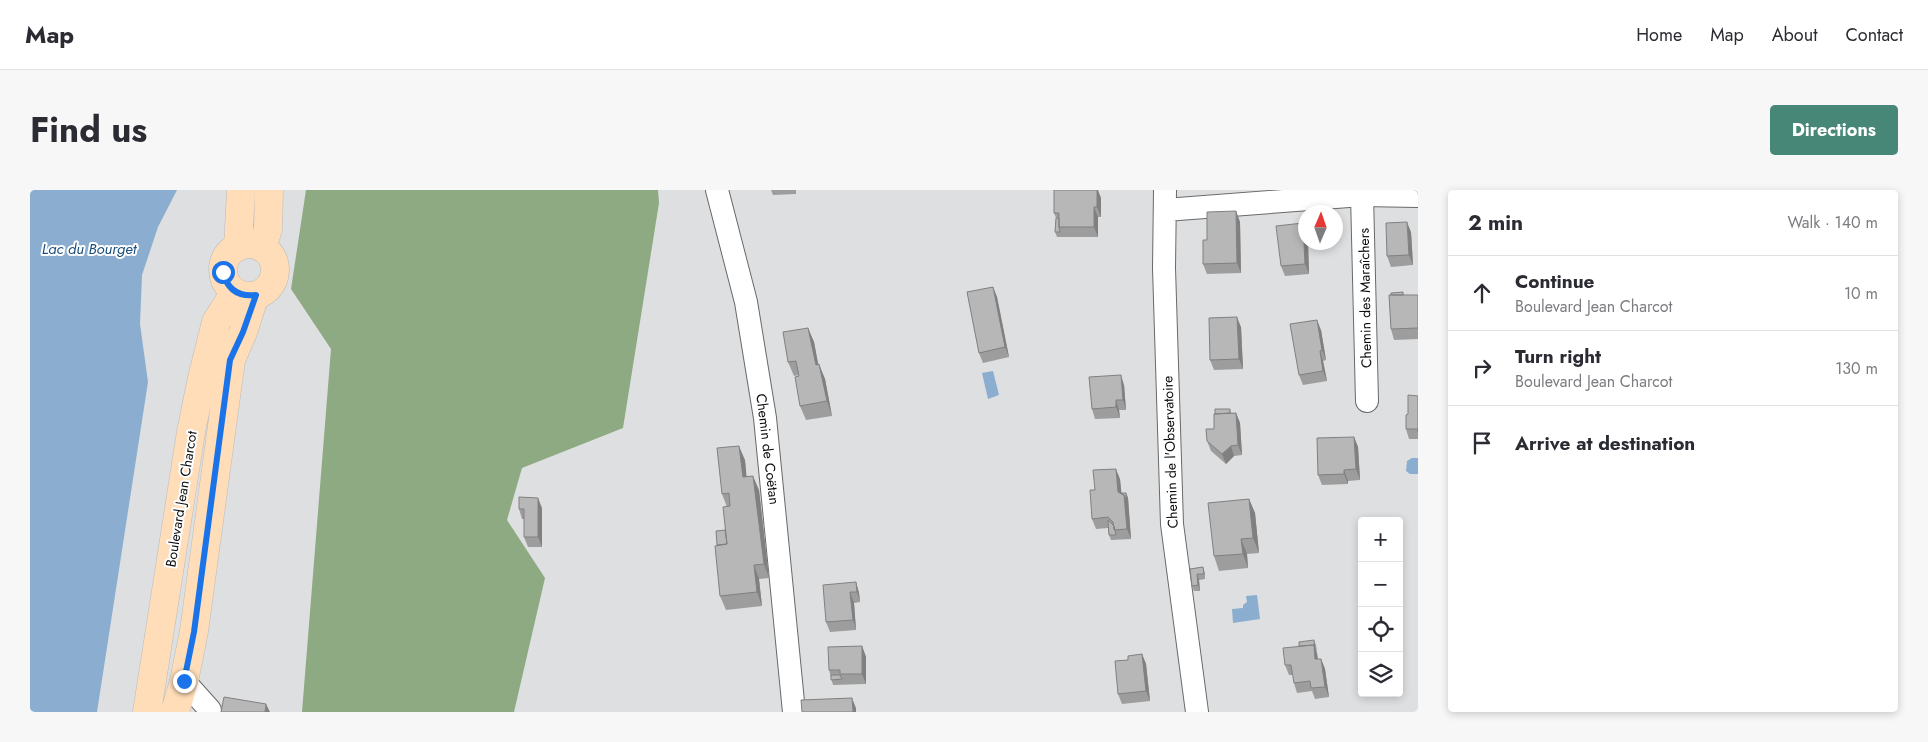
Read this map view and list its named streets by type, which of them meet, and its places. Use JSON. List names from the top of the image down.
{
  "streets": {
    "main road": ["Boulevard Jean Charcot"],
    "street": ["Chemin des Maraîchers", "Chemin de Coëtan", "Chemin de l'Observatoire"]
  },
  "water": ["Lac du Bourget"],
  "north": "top",
  "page": {
    "header": "Map",
    "nav": [
      "Home",
      "Map",
      "About",
      "Contact"
    ],
    "title": "Find us",
    "buttons": "Directions",
    "heading": ["2 min", "Walk · 140 m"],
    "list": [
      ["Continue", "Boulevard Jean Charcot", "10 m"],
      ["Turn right", "Boulevard Jean Charcot", "130 m"],
      "Arrive at destination"
    ],
    "map_buttons": ["+", "−"]
  }
}
